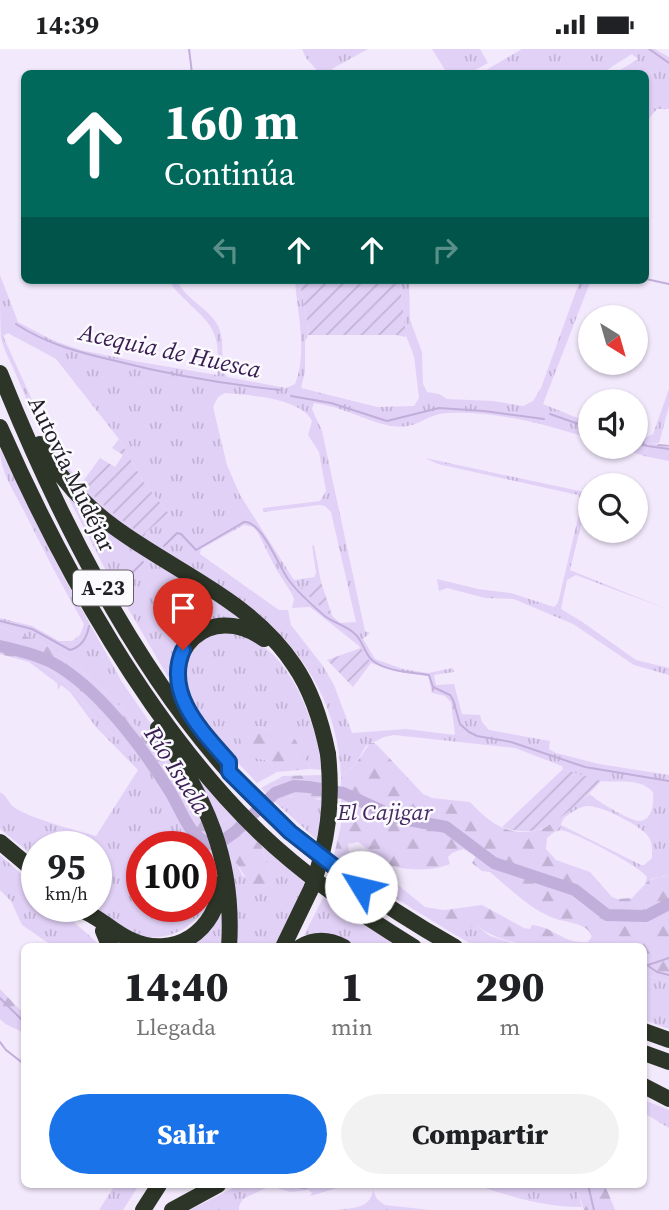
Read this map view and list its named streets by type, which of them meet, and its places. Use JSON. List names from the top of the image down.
{
  "streets": {
    "highway": ["Autovía Mudéjar", "A-23"]
  },
  "water": ["Acequia de Huesca", "Río Isuela"],
  "parks": ["El Cajigar"],
  "north": "bottom right",
  "page": {
    "status": "14:39",
    "turn": ["160 m", "Continúa"],
    "speed": "95 km/h",
    "limit": "100",
    "eta": [
      "14:40",
      "Llegada",
      "1",
      "min",
      "290",
      "m"
    ],
    "buttons": ["Salir", "Compartir"]
  }
}
